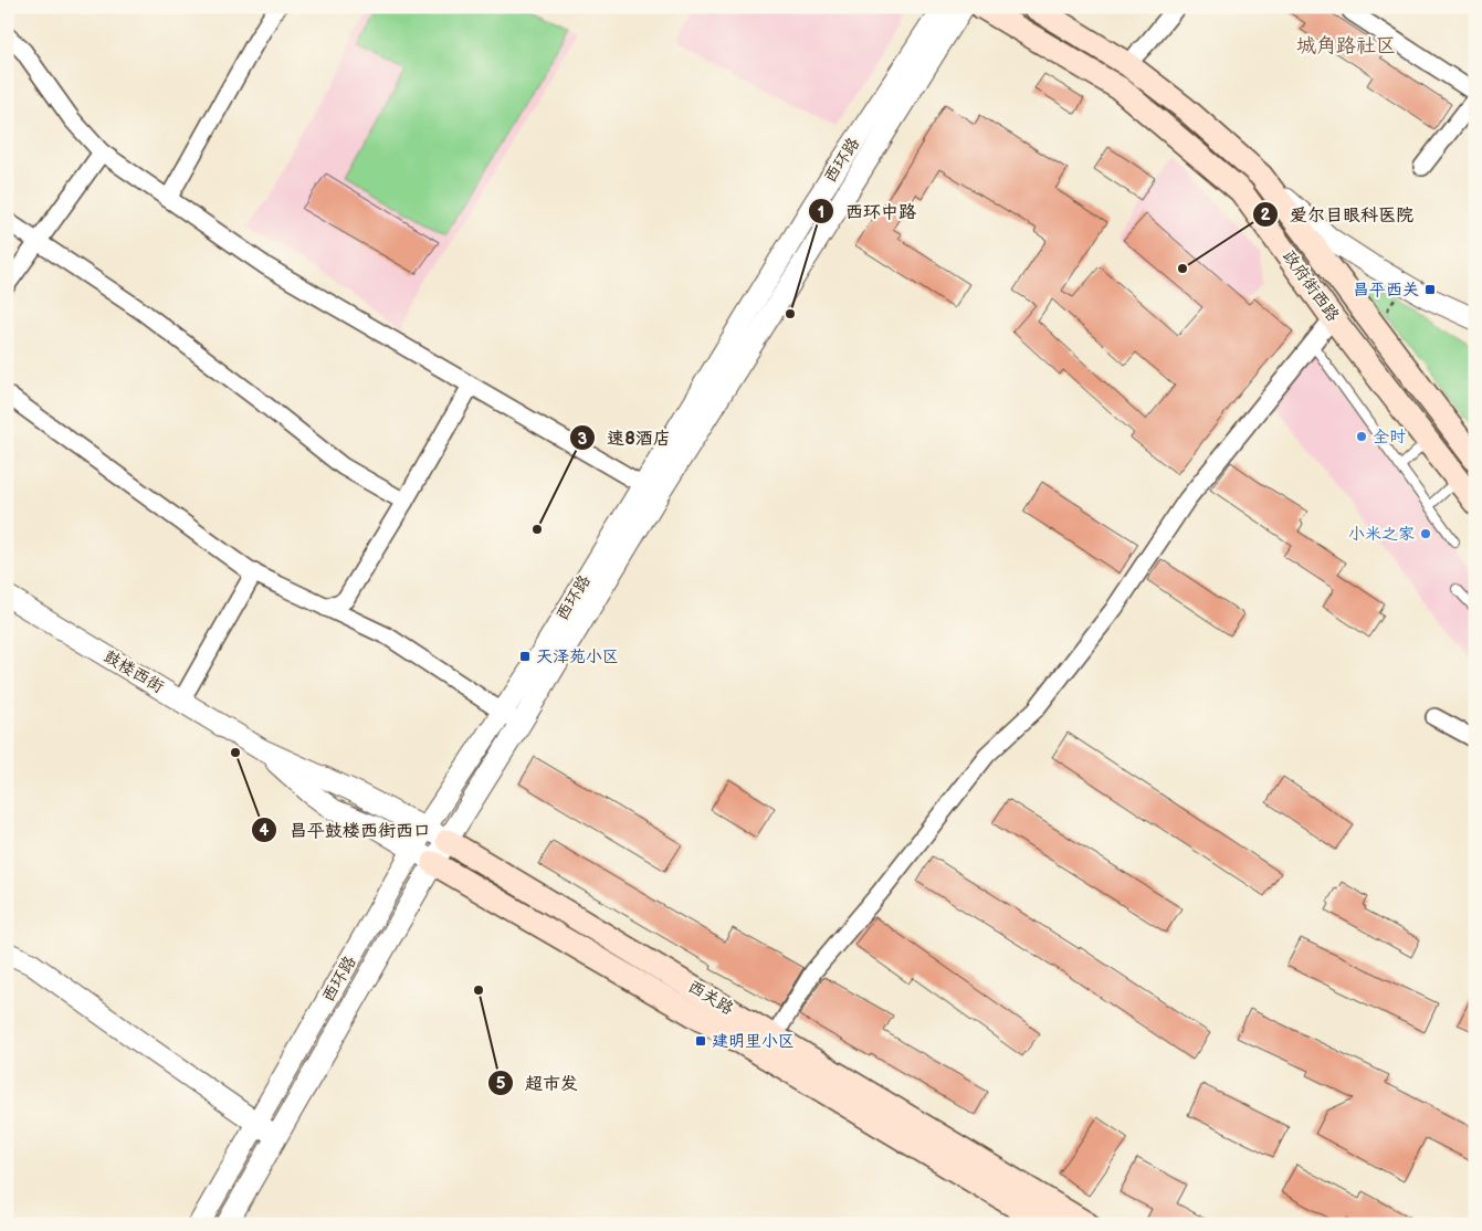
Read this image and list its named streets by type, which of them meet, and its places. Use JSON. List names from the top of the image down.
{
  "streets": {
    "main road": ["政府街西路", "西关路"],
    "street": ["西环路", "鼓楼西街"]
  },
  "crossings": [
    ["西环路", "鼓楼西街"],
    ["西环路", "西关路"],
    ["鼓楼西街", "西关路"]
  ],
  "districts": ["城角路社区"],
  "places": {
    "other": [
      "爱尔目眼科医院",
      "西环中路",
      "全时",
      "速8酒店",
      "小米之家",
      "昌平鼓楼西街西口",
      "超市发"
    ],
    "transit": ["昌平西关", "天泽苑小区", "建明里小区"]
  }
}
